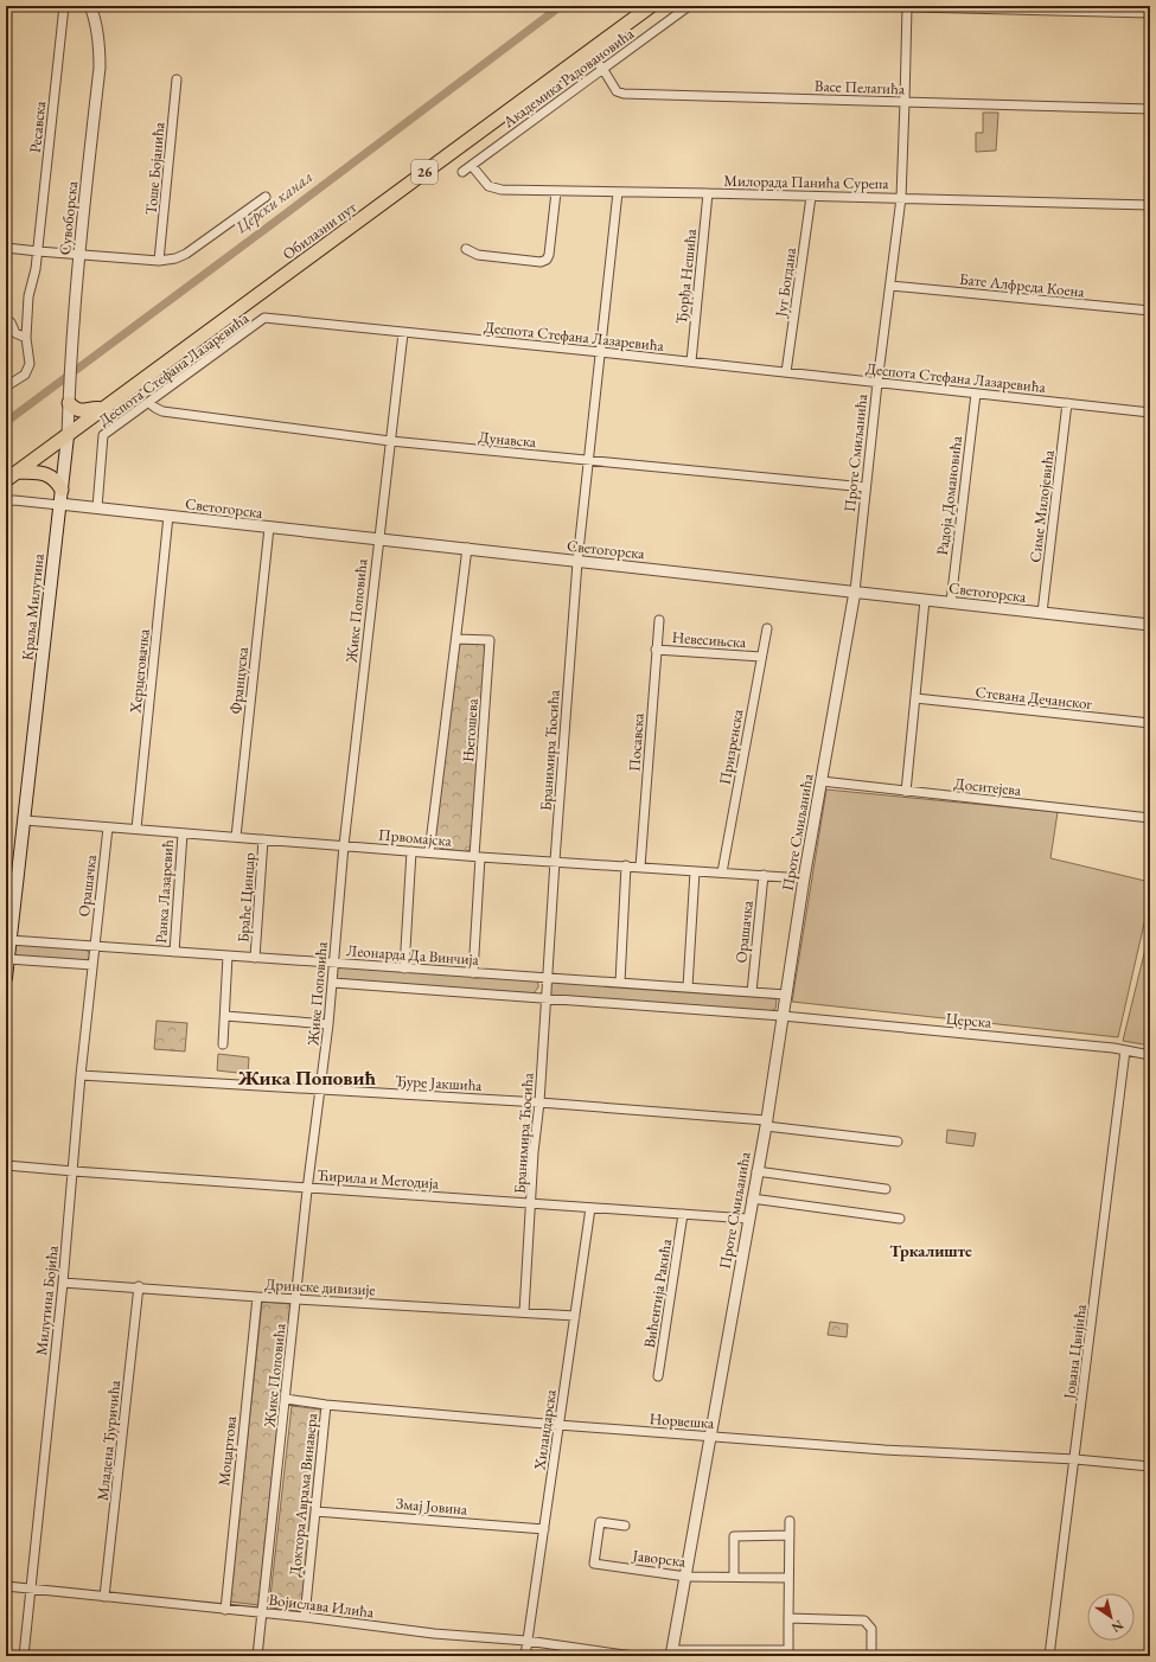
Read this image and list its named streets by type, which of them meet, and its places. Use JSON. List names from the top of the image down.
{
  "streets": {
    "main road": ["26", "Обилазни пут", "Краља Милутина"],
    "street": [
      "Академика Радовановића",
      "Васе Пелагића",
      "Ресавска",
      "Тоше Бојанића",
      "Милорада Панића Сурепа",
      "Сувоборска",
      "Ђорђа Нешића",
      "Југ Богдана",
      "Бате Алфреда Коена",
      "Деспота Стефана Лазаревића",
      "Дунавска",
      "Проте Смиљанића",
      "Радоја Домановића",
      "Симе Милојевића",
      "Светогорска",
      "Жике Поповића",
      "Невесињска",
      "Херцеговачка",
      "Француска",
      "Стевана Дечанског",
      "Његошева",
      "Посавска",
      "Призренска",
      "Бранимира Ћосића",
      "Доситејева",
      "Првомајска",
      "Орашачка",
      "Ранка Лазаревић",
      "Браће Цинцар",
      "Леонарда Да Винчија",
      "Церска",
      "Ђуре Јакшића",
      "Ћирила и Методија",
      "Дринске дивизије",
      "Вићентија Ракића",
      "Милутина Бојића",
      "Јована Цвијића",
      "Норвешка",
      "Хиландарска",
      "Младена Ђуричића",
      "Моцартова",
      "Доктора Аврама Винавера",
      "Змај Јовина",
      "Јаворска",
      "Војислава Илића"
    ]
  },
  "crossings": [
    ["Академика Радовановића", "Васе Пелагића"],
    ["Академика Радовановића", "Милорада Панића Сурепа"],
    ["Васе Пелагића", "Обилазни пут"],
    ["Васе Пелагића", "Проте Смиљанића"],
    ["Милорада Панића Сурепа", "Ђорђа Нешића"],
    ["Милорада Панића Сурепа", "Југ Богдана"],
    ["Милорада Панића Сурепа", "Проте Смиљанића"],
    ["Милорада Панића Сурепа", "Бранимира Ћосића"],
    ["Сувоборска", "Обилазни пут"],
    ["Сувоборска", "Краља Милутина"],
    ["Обилазни пут", "Краља Милутина"],
    ["Ђорђа Нешића", "Деспота Стефана Лазаревића"],
    ["Југ Богдана", "Деспота Стефана Лазаревића"],
    ["Бате Алфреда Коена", "Проте Смиљанића"],
    ["Деспота Стефана Лазаревића", "Дунавска"],
    ["Деспота Стефана Лазаревића", "Проте Смиљанића"],
    ["Деспота Стефана Лазаревића", "Радоја Домановића"],
    ["Деспота Стефана Лазаревића", "Симе Милојевића"],
    ["Деспота Стефана Лазаревића", "Светогорска"],
    ["Деспота Стефана Лазаревића", "Жике Поповића"],
    ["Деспота Стефана Лазаревића", "Бранимира Ћосића"],
    ["Дунавска", "Проте Смиљанића"],
    ["Дунавска", "Жике Поповића"],
    ["Дунавска", "Бранимира Ћосића"],
    ["Проте Смиљанића", "Светогорска"],
    ["Проте Смиљанића", "Доситејева"],
    ["Проте Смиљанића", "Првомајска"],
    ["Проте Смиљанића", "Леонарда Да Винчија"],
    ["Проте Смиљанића", "Церска"],
    ["Проте Смиљанића", "Ђуре Јакшића"],
    ["Проте Смиљанића", "Ћирила и Методија"],
    ["Проте Смиљанића", "Норвешка"],
    ["Проте Смиљанића", "Јаворска"],
    ["Радоја Домановића", "Светогорска"],
    ["Симе Милојевића", "Светогорска"],
    ["Светогорска", "Краља Милутина"],
    ["Светогорска", "Жике Поповића"],
    ["Светогорска", "Херцеговачка"],
    ["Светогорска", "Француска"],
    ["Светогорска", "Његошева"],
    ["Светогорска", "Бранимира Ћосића"],
    ["Краља Милутина", "Првомајска"],
    ["Краља Милутина", "Леонарда Да Винчија"],
    ["Жике Поповића", "Првомајска"],
    ["Жике Поповића", "Леонарда Да Винчија"],
    ["Жике Поповића", "Ђуре Јакшића"],
    ["Жике Поповића", "Ћирила и Методија"],
    ["Жике Поповића", "Дринске дивизије"],
    ["Жике Поповића", "Норвешка"],
    ["Жике Поповића", "Војислава Илића"],
    ["Невесињска", "Посавска"],
    ["Невесињска", "Призренска"],
    ["Херцеговачка", "Првомајска"],
    ["Француска", "Првомајска"],
    ["Његошева", "Првомајска"],
    ["Посавска", "Првомајска"],
    ["Призренска", "Првомајска"],
    ["Бранимира Ћосића", "Првомајска"],
    ["Бранимира Ћосића", "Леонарда Да Винчија"],
    ["Бранимира Ћосића", "Ђуре Јакшића"],
    ["Бранимира Ћосића", "Ћирила и Методија"],
    ["Бранимира Ћосића", "Дринске дивизије"],
    ["Првомајска", "Орашачка"],
    ["Првомајска", "Ранка Лазаревић"],
    ["Првомајска", "Браће Цинцар"],
    ["Орашачка", "Леонарда Да Винчија"],
    ["Орашачка", "Милутина Бојића"],
    ["Ранка Лазаревић", "Леонарда Да Винчија"],
    ["Браће Цинцар", "Леонарда Да Винчија"],
    ["Леонарда Да Винчија", "Милутина Бојића"],
    ["Церска", "Јована Цвијића"],
    ["Ђуре Јакшића", "Милутина Бојића"],
    ["Ћирила и Методија", "Вићентија Ракића"],
    ["Ћирила и Методија", "Милутина Бојића"],
    ["Ћирила и Методија", "Хиландарска"],
    ["Дринске дивизије", "Милутина Бојића"],
    ["Дринске дивизије", "Хиландарска"],
    ["Дринске дивизије", "Младена Ђуричића"],
    ["Дринске дивизије", "Моцартова"],
    ["Милутина Бојића", "Војислава Илића"],
    ["Јована Цвијића", "Норвешка"],
    ["Норвешка", "Хиландарска"],
    ["Норвешка", "Доктора Аврама Винавера"],
    ["Хиландарска", "Змај Јовина"],
    ["Хиландарска", "Војислава Илића"],
    ["Младена Ђуричића", "Војислава Илића"],
    ["Моцартова", "Војислава Илића"],
    ["Доктора Аврама Винавера", "Змај Јовина"],
    ["Доктора Аврама Винавера", "Војислава Илића"]
  ],
  "districts": ["Жика Поповић", "Тркалиште"],
  "water": ["Церски канал"],
  "north": "bottom right"
}
